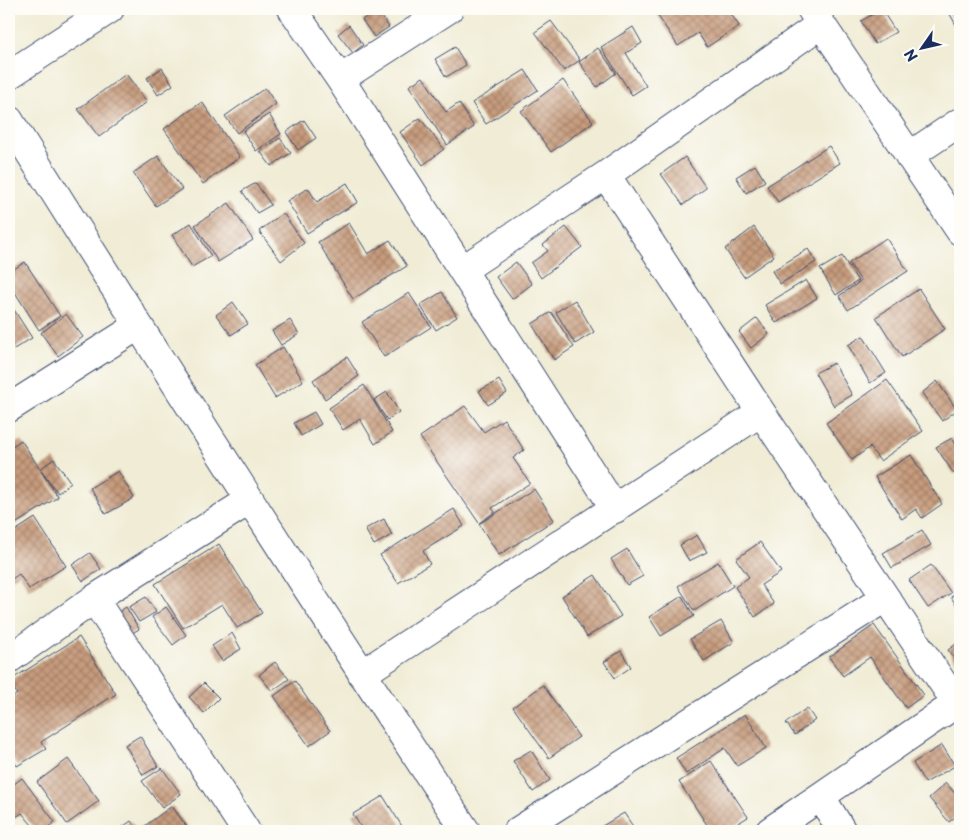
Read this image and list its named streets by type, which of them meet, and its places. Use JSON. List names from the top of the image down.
{
  "north": "bottom left"
}
